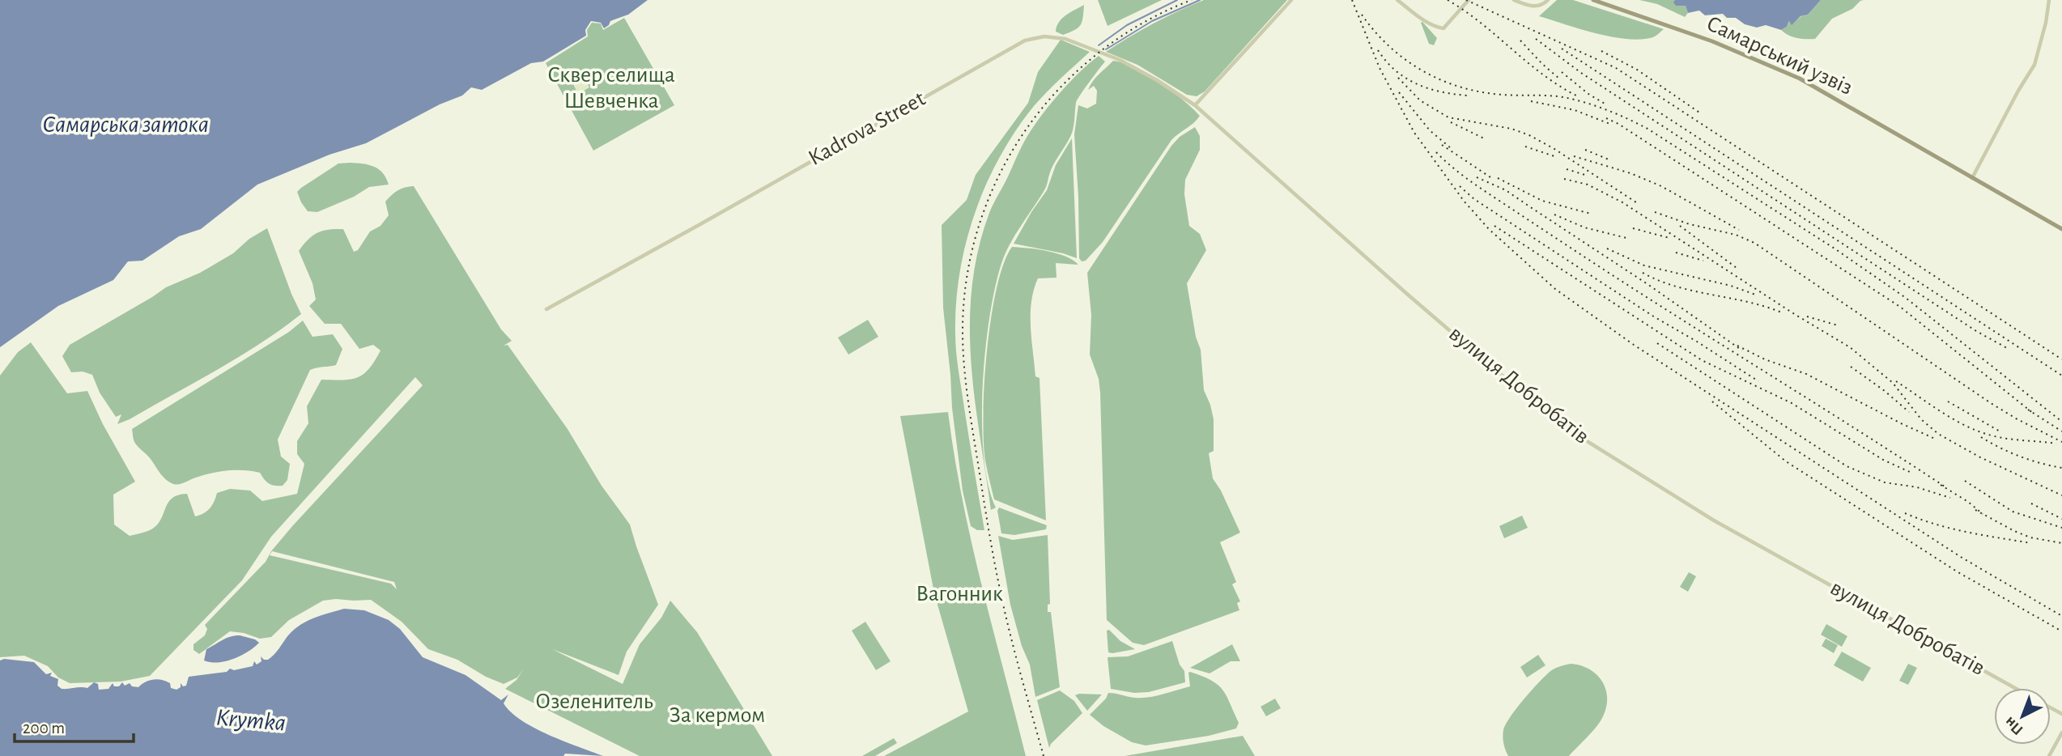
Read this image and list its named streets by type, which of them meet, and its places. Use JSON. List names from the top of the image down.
{
  "streets": {
    "main road": ["Самарський узвіз"],
    "street": ["Kadrova Street", "вулиця Добробатів"]
  },
  "crossings": [
    ["Kadrova Street", "вулиця Добробатів"]
  ],
  "water": ["Самарська затока", "Krymka"],
  "parks": [
    "Сквер селища Шевченка",
    "Вагонник",
    "Озеленитель",
    "За кермом"
  ],
  "scale_bar": "200 m",
  "north": "bottom left"
}
